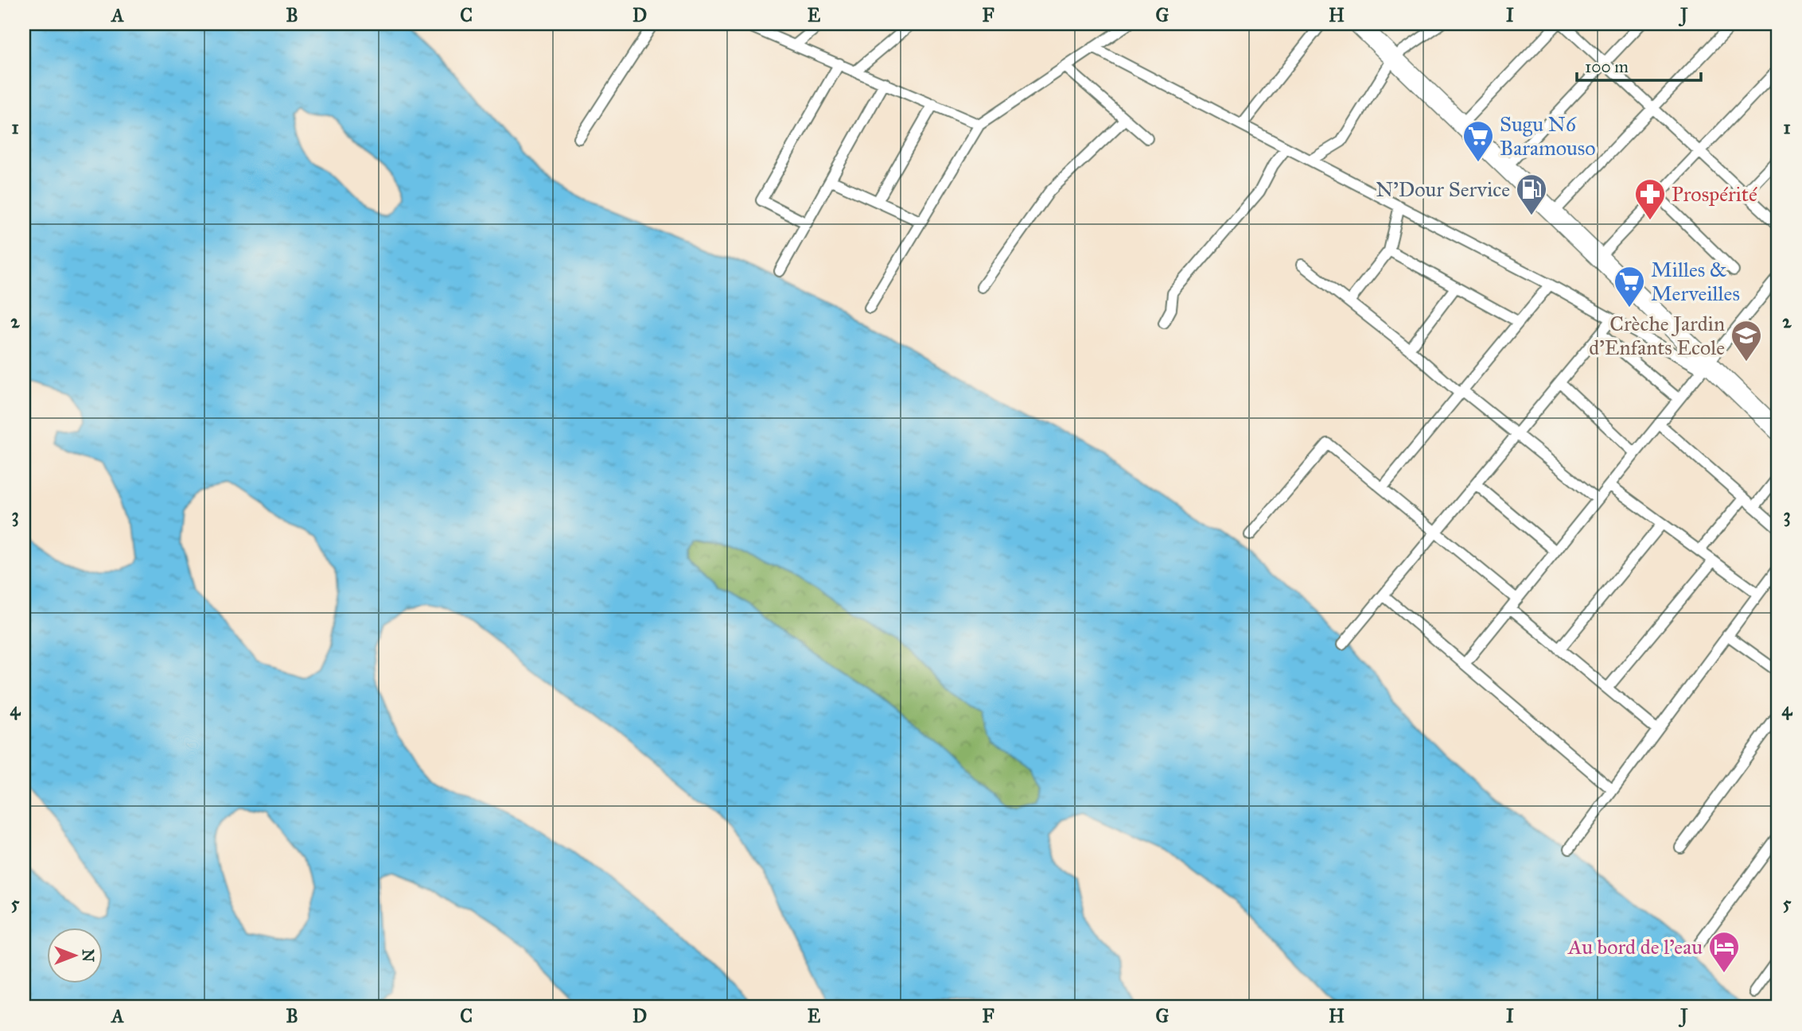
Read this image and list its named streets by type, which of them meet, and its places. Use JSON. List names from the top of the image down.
{
  "places": {
    "supermarket": ["Sugu N6 Baramouso", "Milles & Merveilles"],
    "fuel station": ["N'Dour Service"],
    "pharmacy": ["Prospérité"],
    "school or university": ["Crèche Jardin d'Enfants Ecole"],
    "hotel": ["Au bord de l'eau"]
  },
  "scale_bar": "100 m",
  "north": "right",
  "grid": {
    "columns": [
      "A",
      "B",
      "C",
      "D",
      "E",
      "F",
      "G",
      "H",
      "I",
      "J"
    ],
    "rows": [
      "1",
      "2",
      "3",
      "4",
      "5"
    ]
  }
}
